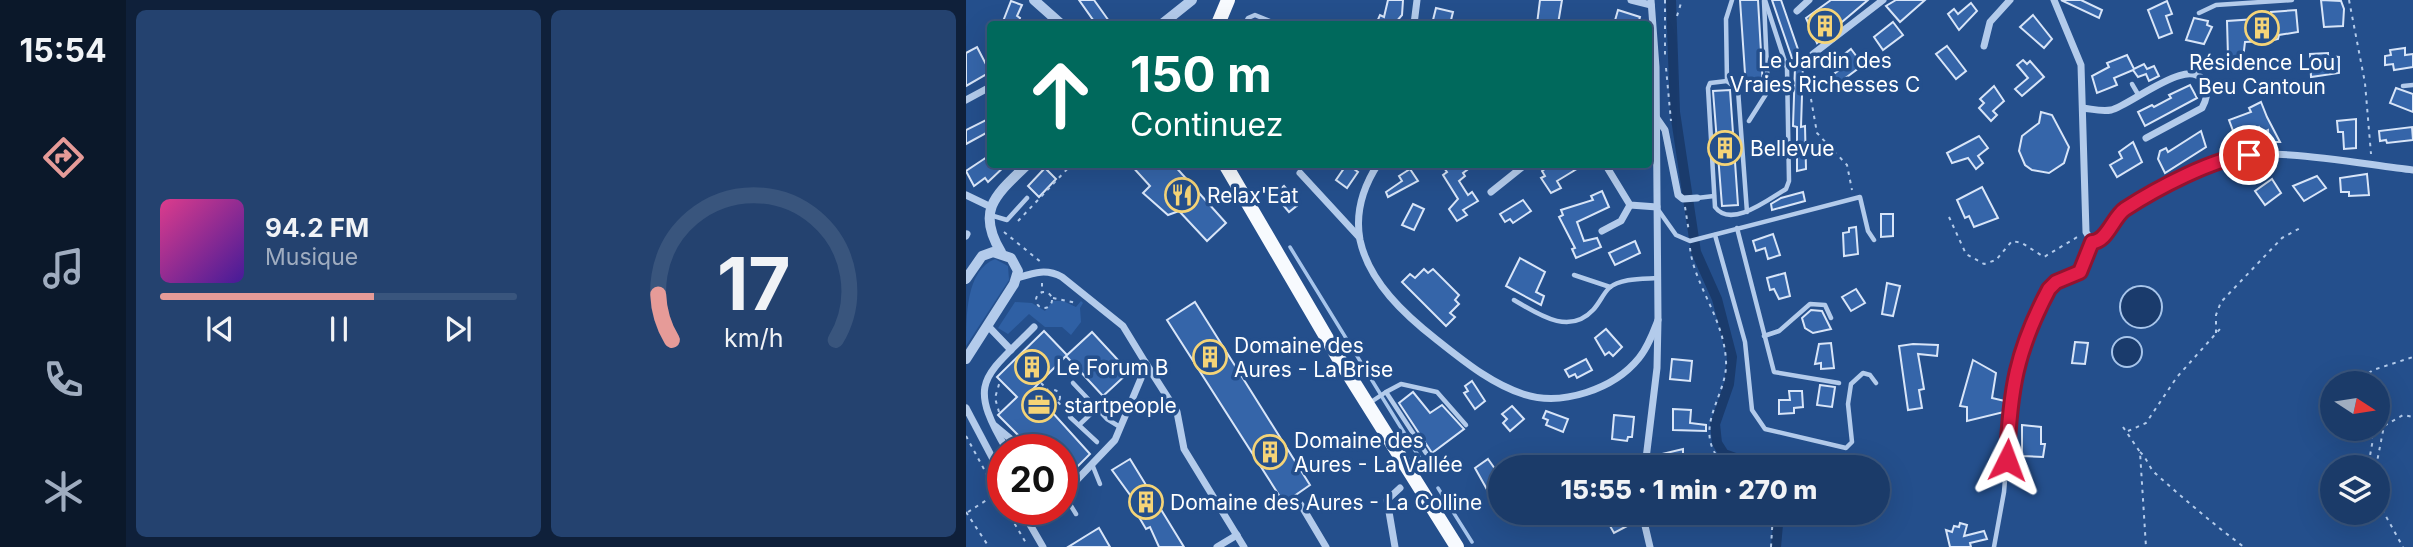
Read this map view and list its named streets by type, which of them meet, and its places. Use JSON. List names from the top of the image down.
{
  "places": {
    "building": [
      "Le Jardin des Vraies Richesses C",
      "Résidence Lou Beu Cantoun",
      "Bellevue",
      "Domaine des Aures - La Brise",
      "Le Forum B",
      "Domaine des Aures - La Vallée",
      "Domaine des Aures - La Colline"
    ],
    "restaurant": ["Relax'Eat"],
    "office": ["startpeople"]
  },
  "north": "right",
  "page": {
    "tabs": "15:54",
    "turn": ["150 m", "Continuez"],
    "song": ["94.2 FM", "Musique"],
    "limit": "20",
    "trip": "15:55 · 1 min · 270 m",
    "gauge": ["17", "km/h"]
  }
}
